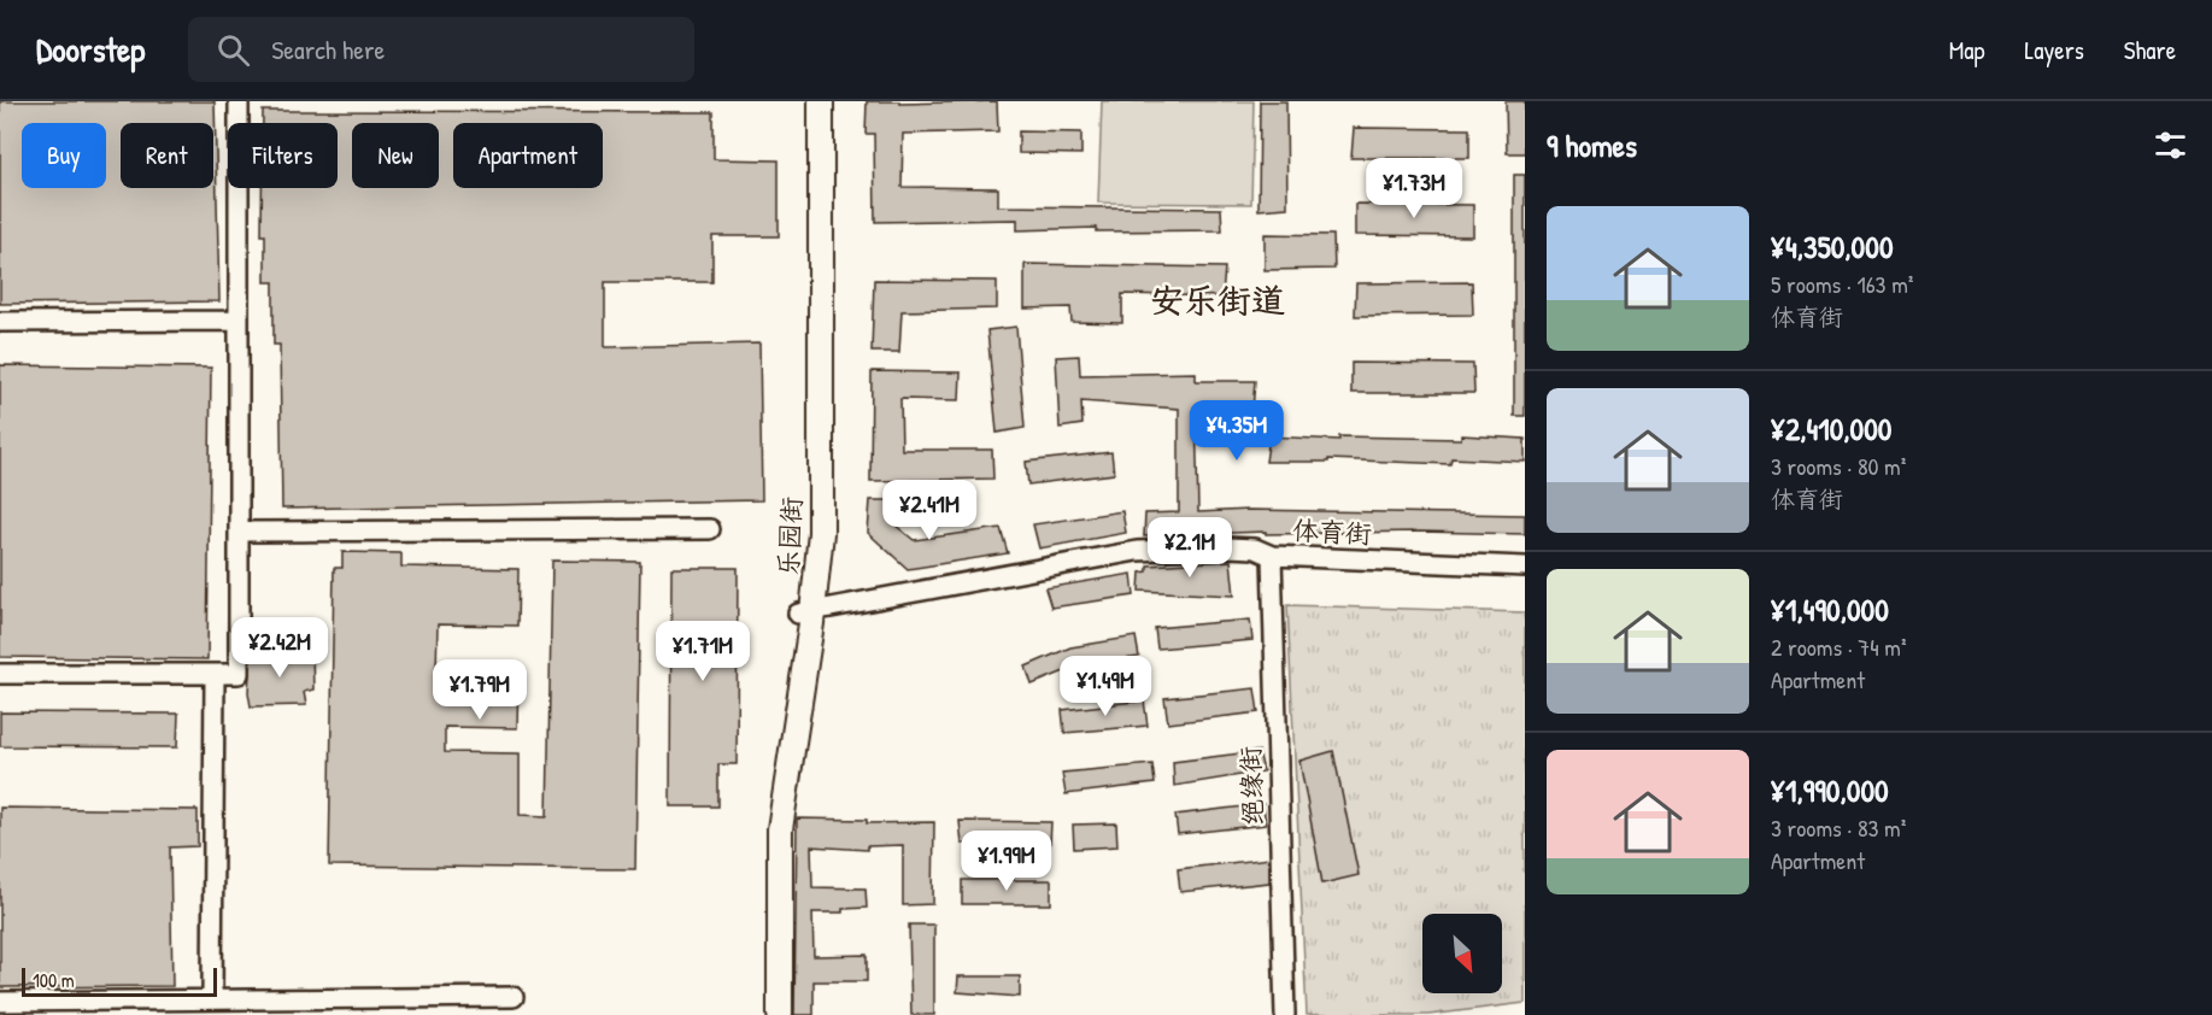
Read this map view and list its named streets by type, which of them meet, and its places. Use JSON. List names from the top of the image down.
{
  "streets": {
    "main road": ["乐园街"],
    "street": ["体育街", "绝缘街"]
  },
  "crossings": [
    ["体育街", "乐园街"],
    ["体育街", "绝缘街"]
  ],
  "districts": ["安乐街道"],
  "scale_bar": "100 m",
  "north": "bottom right",
  "page": {
    "header": "Doorstep",
    "search": "Search here",
    "nav": ["Map", "Layers", "Share"],
    "heading": "9 homes",
    "chip": [
      "Buy",
      "Rent",
      "Filters",
      "New",
      "Apartment"
    ],
    "price": [
      "¥1.73M",
      "¥4.35M",
      "¥2.41M",
      "¥2.1M",
      "¥2.42M",
      "¥1.71M",
      "¥1.49M",
      "¥1.79M",
      "¥1.99M"
    ],
    "list": [
      {
        "name": "¥4,350,000",
        "note": "5 rooms · 163 m² · 体育街"
      },
      {
        "name": "¥2,410,000",
        "note": "3 rooms · 80 m² · 体育街"
      },
      {
        "name": "¥1,490,000",
        "note": "2 rooms · 74 m² · Apartment"
      },
      {
        "name": "¥1,990,000",
        "note": "3 rooms · 83 m² · Apartment"
      }
    ],
    "scale": "100 m"
  }
}
